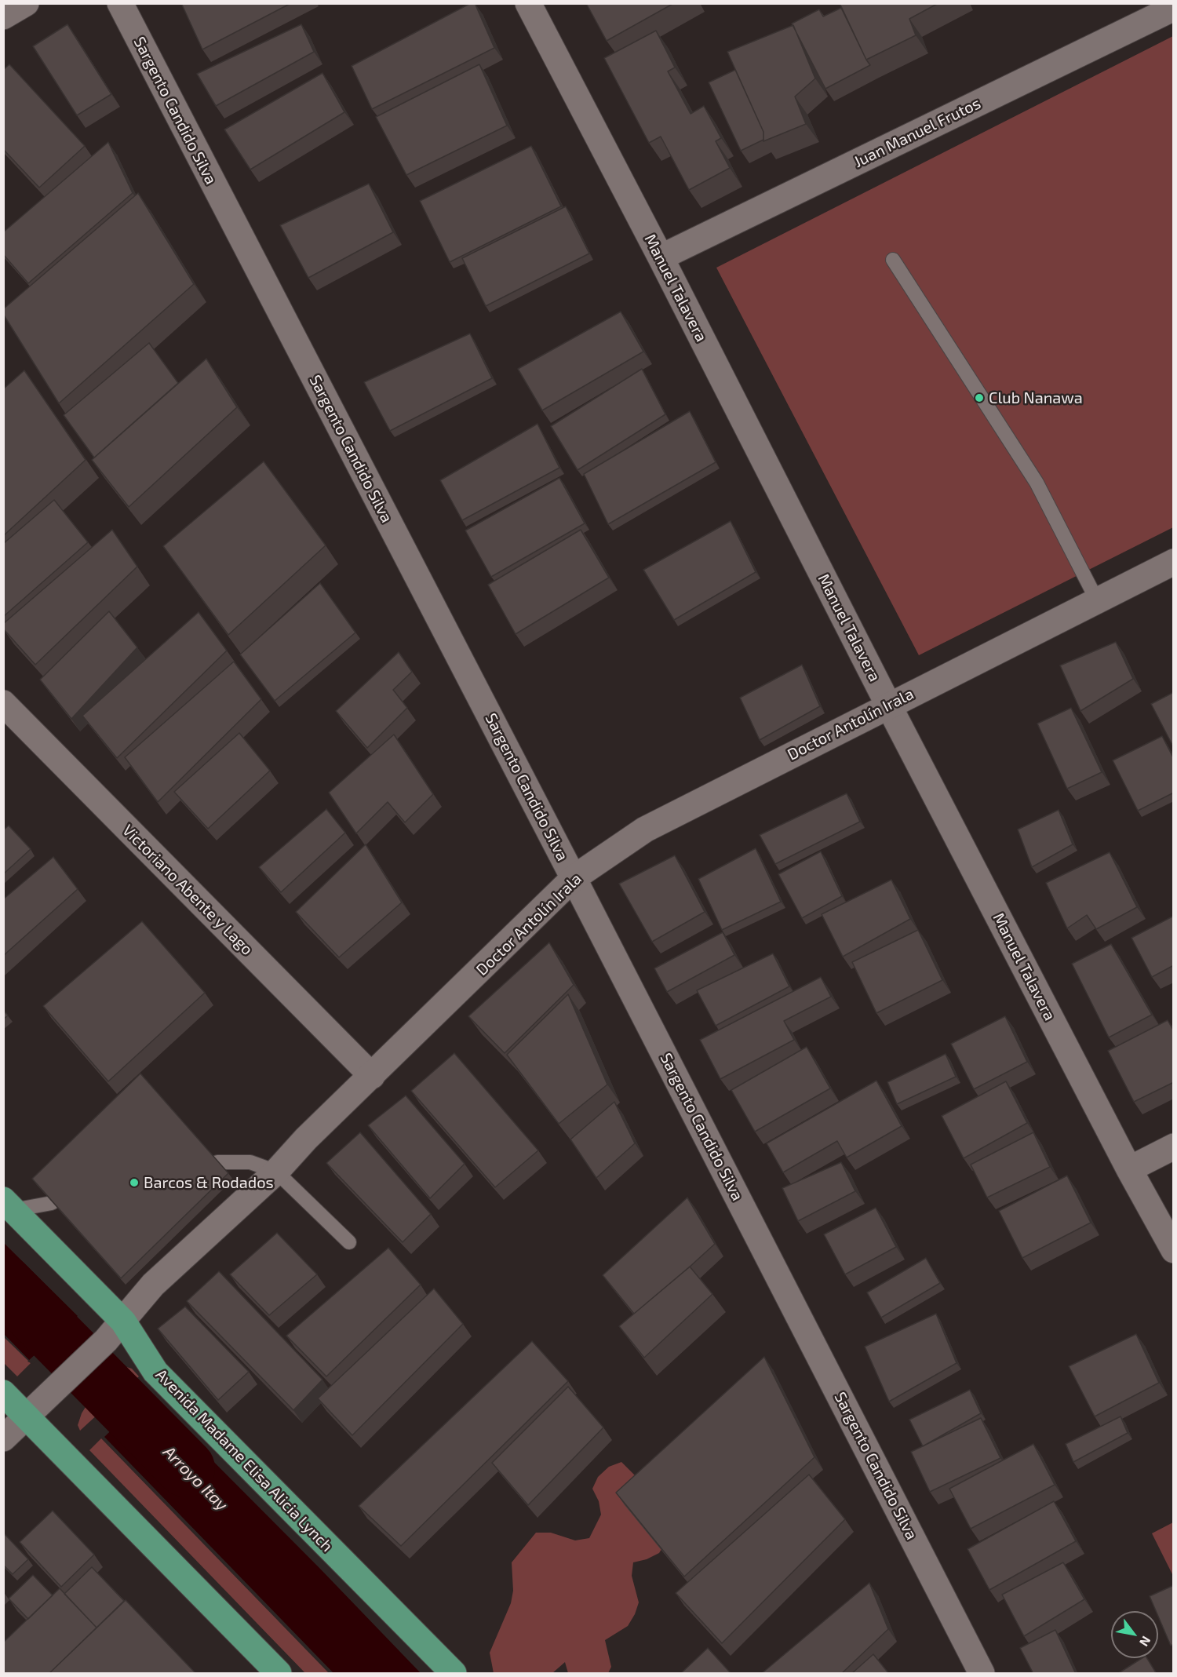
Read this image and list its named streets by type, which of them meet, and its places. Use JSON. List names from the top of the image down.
{
  "streets": {
    "highway": ["Avenida Madame Elisa Alicia Lynch"],
    "street": [
      "Sargento Candido Silva",
      "Juan Manuel Frutos",
      "Manuel Talavera",
      "Doctor Antolín Irala",
      "Victoriano Abente y Lago"
    ]
  },
  "crossings": [
    ["Sargento Candido Silva", "Doctor Antolín Irala"],
    ["Juan Manuel Frutos", "Manuel Talavera"],
    ["Manuel Talavera", "Doctor Antolín Irala"],
    ["Doctor Antolín Irala", "Victoriano Abente y Lago"],
    ["Doctor Antolín Irala", "Avenida Madame Elisa Alicia Lynch"]
  ],
  "water": ["Arroyo Itay"],
  "places": ["Club Nanawa", "Barcos & Rodados"],
  "north": "bottom right"
}
